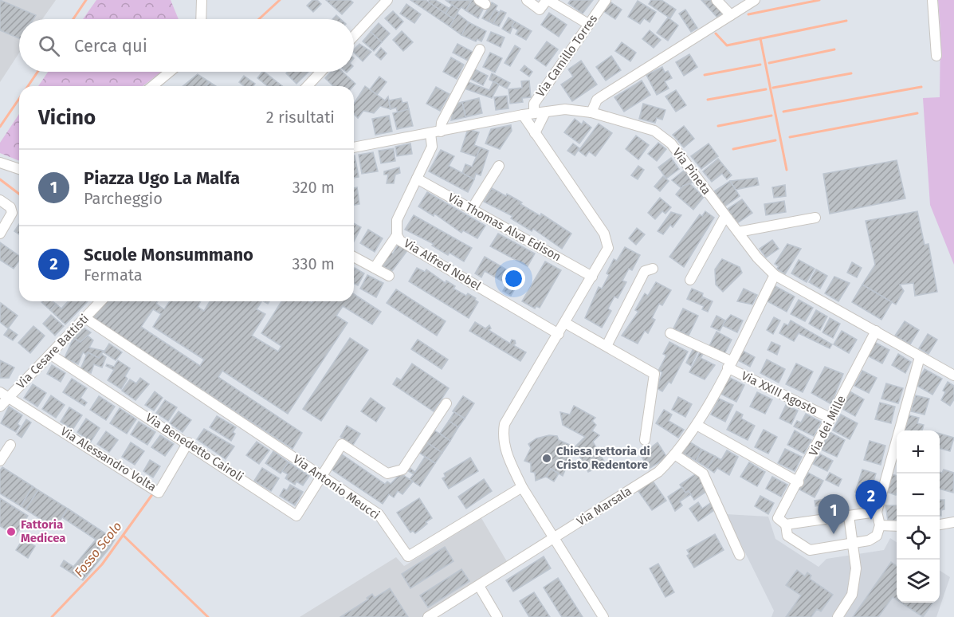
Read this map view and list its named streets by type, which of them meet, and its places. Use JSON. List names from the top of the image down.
{
  "streets": {
    "street": [
      "Via Camillo Torres",
      "Via Pineta",
      "Via Thomas Alva Edison",
      "Via Alfred Nobel",
      "Via Cesare Battisti",
      "Via XXIII Agosto",
      "Via dei Mille",
      "Via Benedetto Cairoli",
      "Via Alessandro Volta",
      "Via Antonio Meucci",
      "Via Marsala"
    ]
  },
  "crossings": [
    ["Via Camillo Torres", "Via Pineta"],
    ["Via Pineta", "Via Alfred Nobel"],
    ["Via Pineta", "Via dei Mille"],
    ["Via Pineta", "Via Marsala"],
    ["Via Thomas Alva Edison", "Via Alfred Nobel"],
    ["Via Cesare Battisti", "Via Benedetto Cairoli"],
    ["Via Cesare Battisti", "Via Alessandro Volta"],
    ["Via Cesare Battisti", "Via Antonio Meucci"],
    ["Via XXIII Agosto", "Via dei Mille"],
    ["Via XXIII Agosto", "Via Marsala"],
    ["Via Benedetto Cairoli", "Via Alessandro Volta"],
    ["Via Benedetto Cairoli", "Via Antonio Meucci"]
  ],
  "water": ["Fosso Scolo"],
  "places": ["Chiesa rettoria di Cristo Redentore", "Fattoria Medicea"],
  "page": {
    "search": "Cerca qui",
    "heading": ["Vicino", "2 risultati"],
    "list": [
      {
        "mark": "1",
        "name": "Piazza Ugo La Malfa",
        "note": "Parcheggio",
        "value": "320 m"
      },
      {
        "mark": "2",
        "name": "Scuole Monsummano",
        "note": "Fermata",
        "value": "330 m"
      }
    ],
    "map_buttons": ["+", "−"],
    "pins": ["2", "1"]
  }
}
